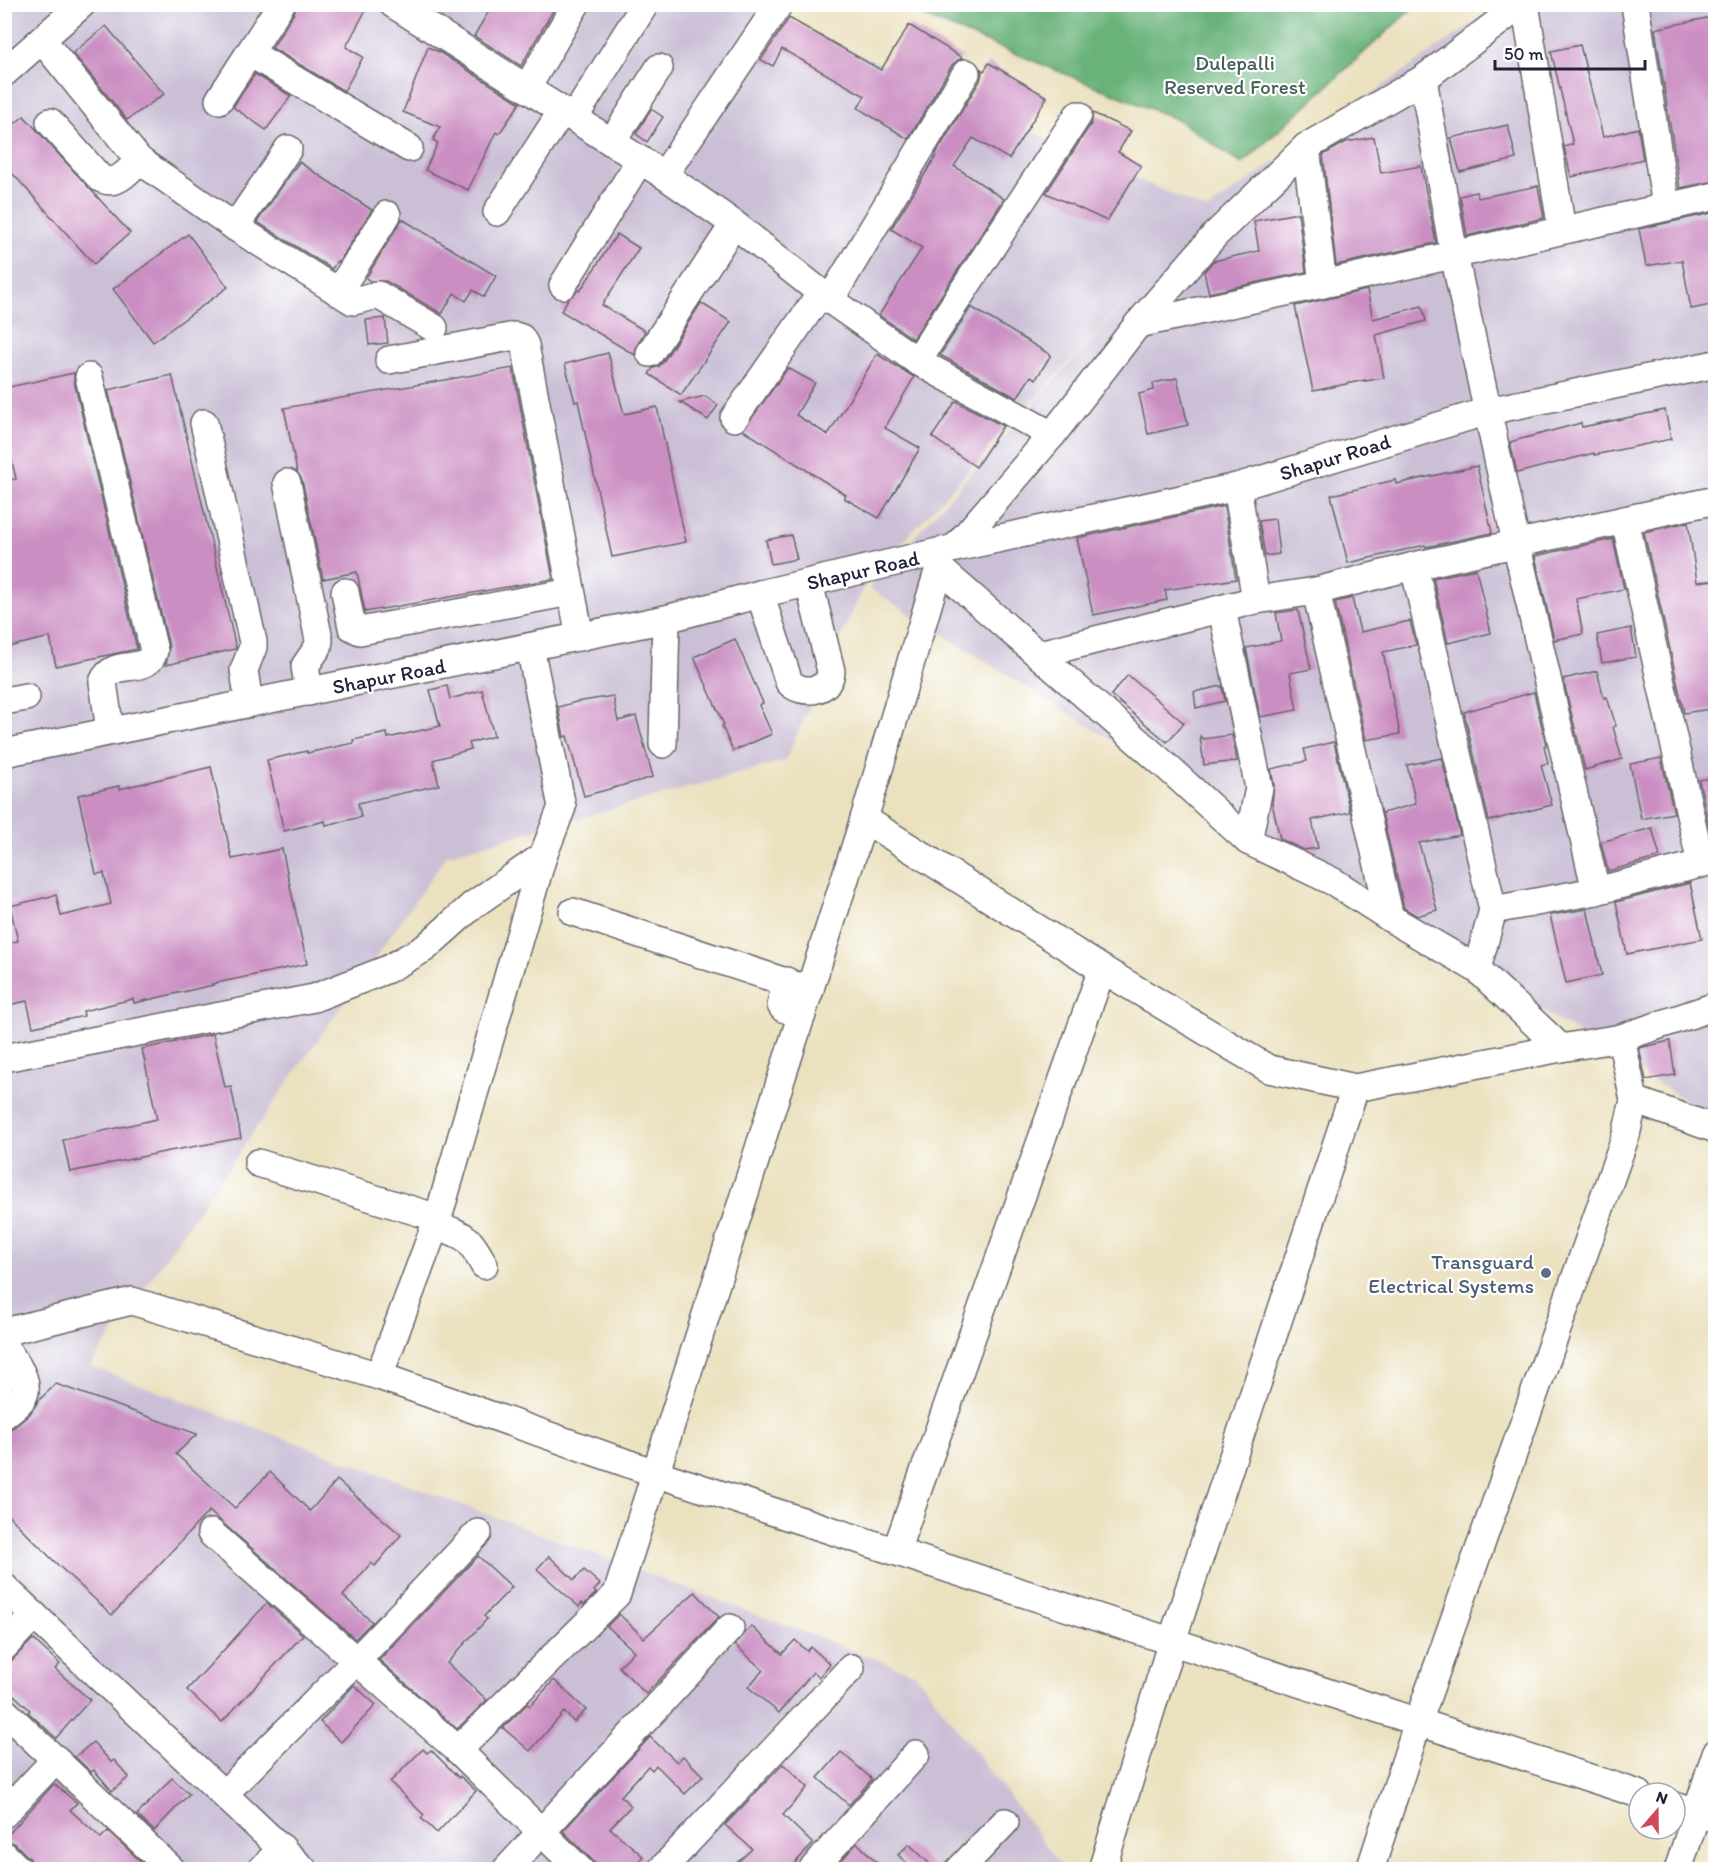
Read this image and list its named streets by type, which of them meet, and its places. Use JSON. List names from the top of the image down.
{
  "streets": {
    "street": ["Shapur Road"]
  },
  "parks": ["Dulepalli Reserved Forest"],
  "places": ["Transguard Electrical Systems"],
  "scale_bar": "50 m",
  "north": "top"
}
